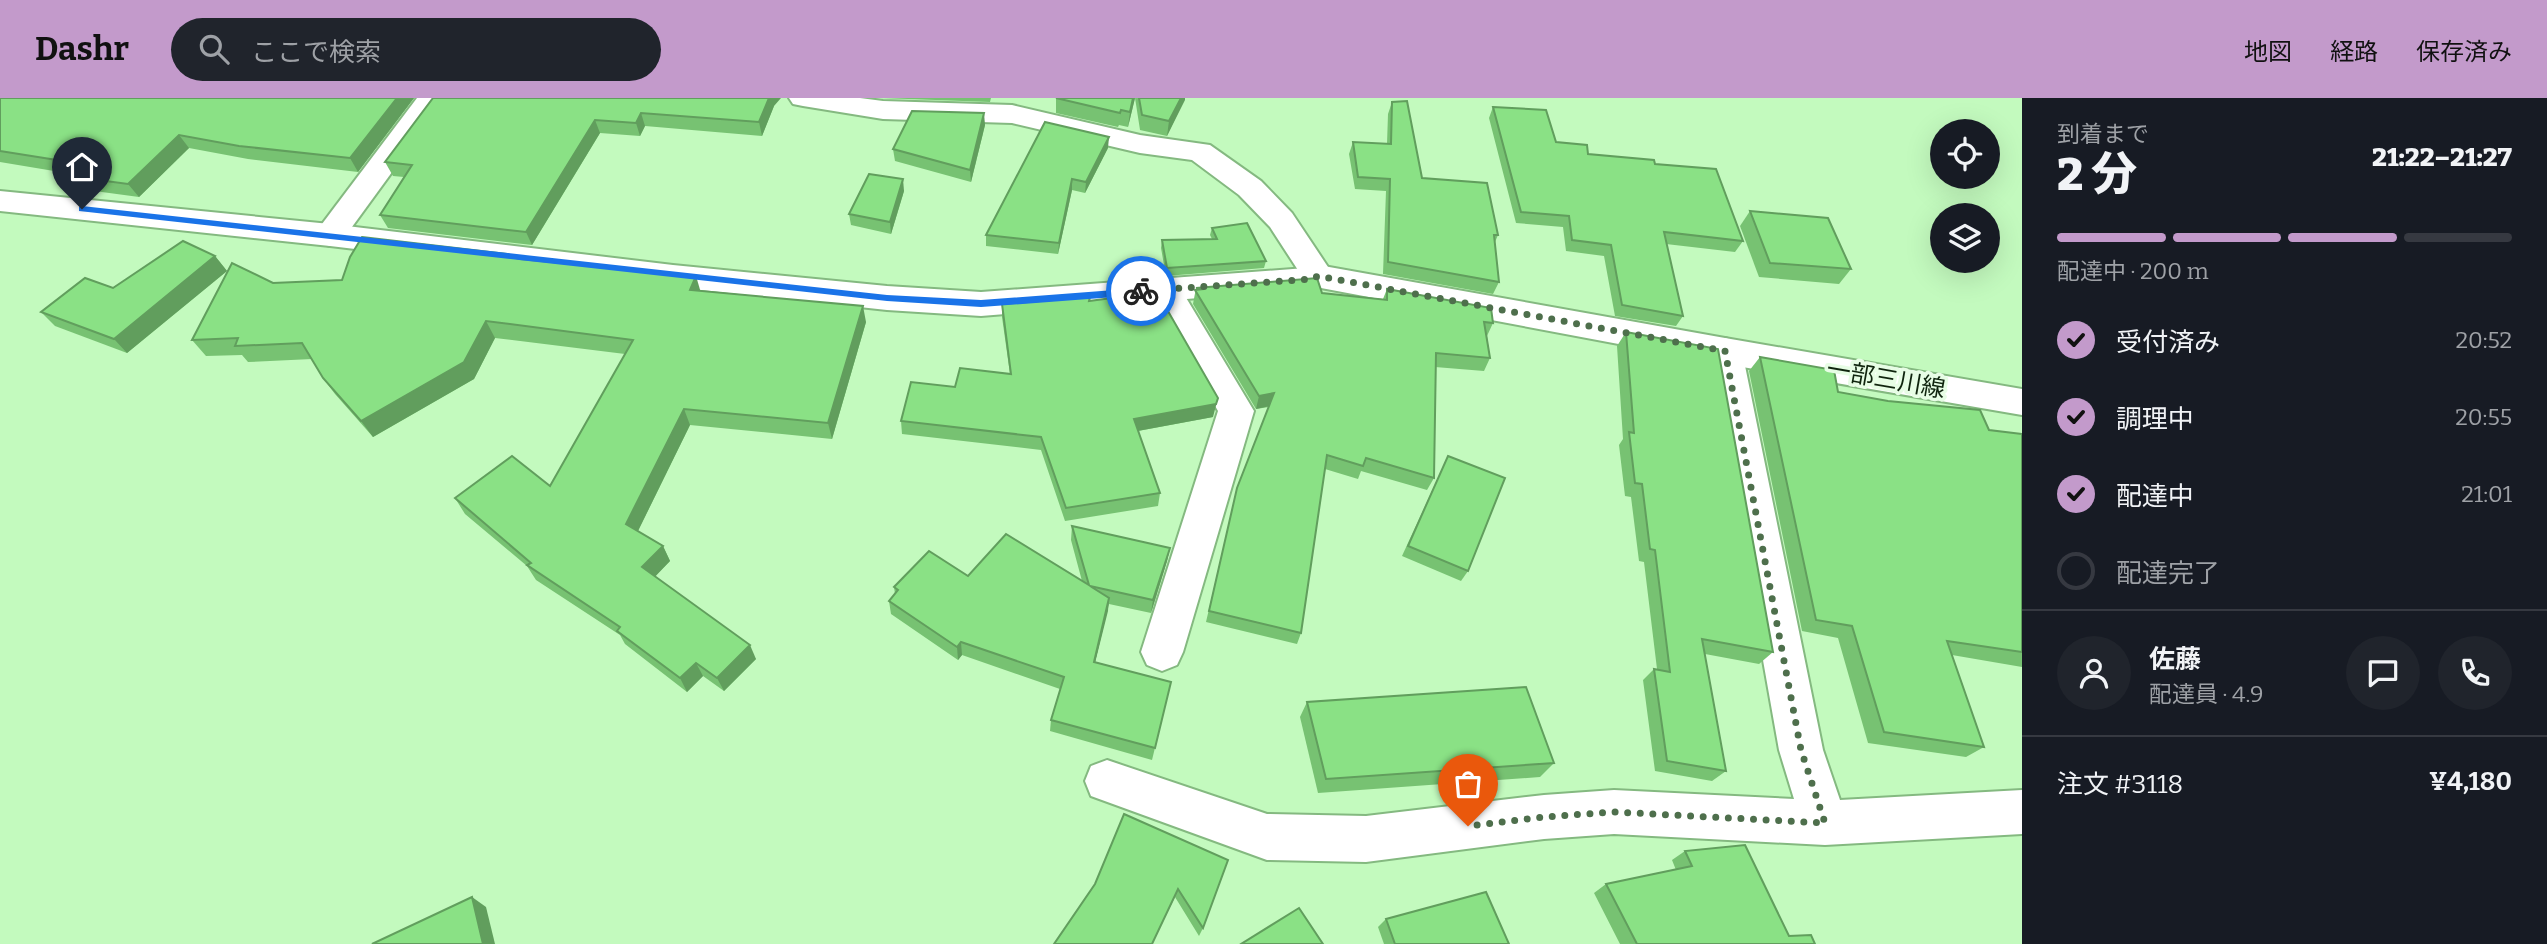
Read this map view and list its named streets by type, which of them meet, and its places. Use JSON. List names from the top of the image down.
{
  "streets": {
    "street": ["一部三川線"]
  },
  "page": {
    "header": "Dashr",
    "search": "ここで検索",
    "nav": ["地図", "経路", "保存済み"],
    "heading": ["2 分", "到着まで", "21:22–21:27"],
    "panel": [
      "佐藤",
      "配達員 · 4.9",
      "注文 #3118",
      "¥4,180"
    ],
    "bar": "配達中 · 200 m",
    "list": [
      ["受付済み", "20:52"],
      ["調理中", "20:55"],
      ["配達中", "21:01"],
      "配達完了"
    ]
  }
}
